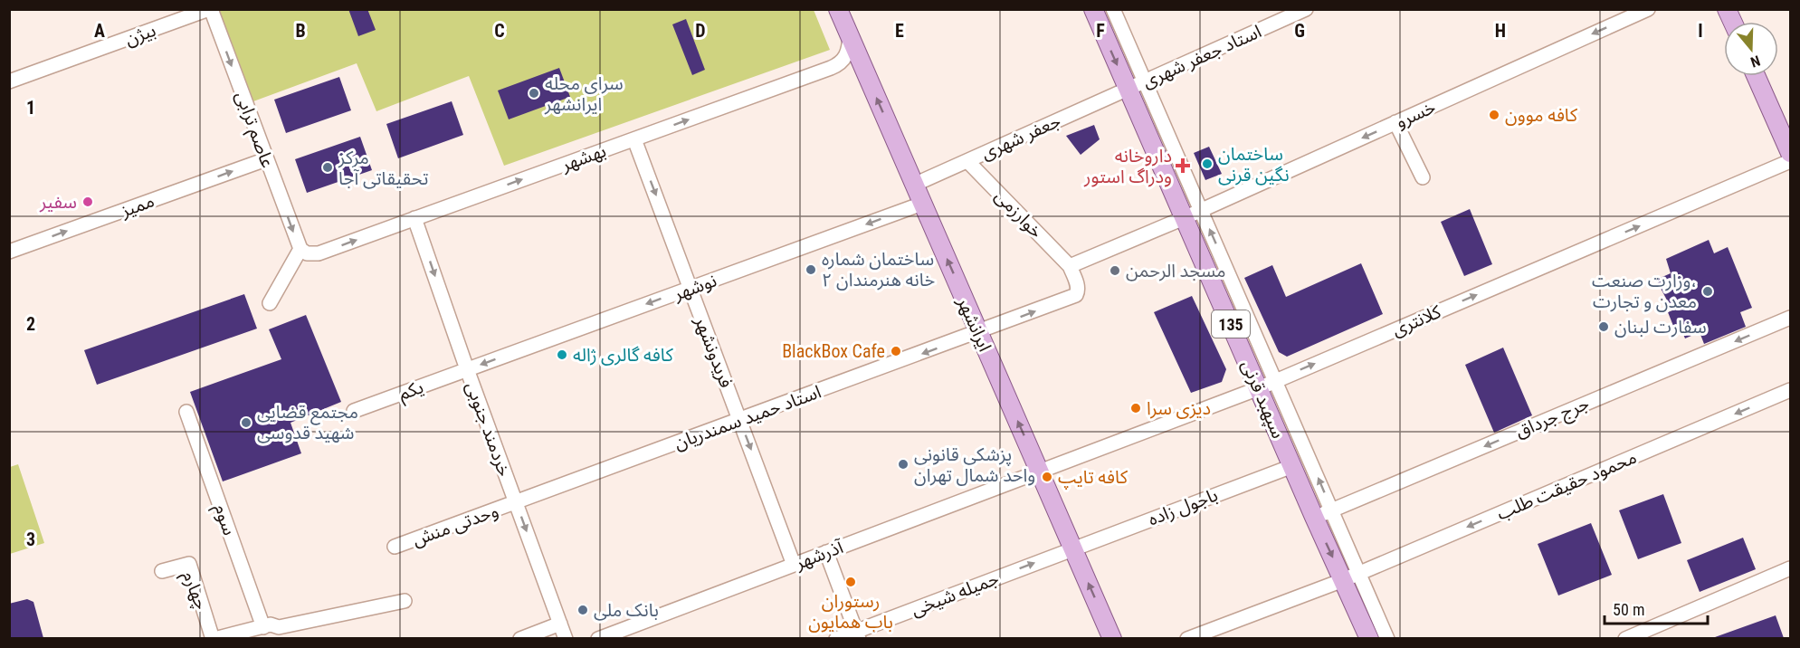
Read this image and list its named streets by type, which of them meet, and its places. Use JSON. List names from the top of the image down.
{
  "streets": {
    "main road": ["ایرانشهر", "135", "سپهبد قرنی"],
    "street": [
      "بیژن",
      "استاد جعفر شهری",
      "خسرو",
      "عاصم ترابی",
      "جعفر شهری",
      "بهشهر",
      "ممیز",
      "خوارزمی",
      "نوشهر",
      "کلانتری",
      "فریدونشهر",
      "یکم",
      "استاد حمید سمندریان",
      "جرج جرداق",
      "خردمند جنوبی",
      "محمود حقیقت طلب",
      "باجول زاده",
      "سوم",
      "وحدتی منش",
      "آذرشهر",
      "چهارم",
      "جمیله شیخی"
    ]
  },
  "crossings": [
    ["بیژن", "عاصم ترابی"],
    ["استاد جعفر شهری", "جعفر شهری"],
    ["استاد جعفر شهری", "سپهبد قرنی"],
    ["خسرو", "خوارزمی"],
    ["خسرو", "سپهبد قرنی"],
    ["خسرو", "استاد حمید سمندریان"],
    ["عاصم ترابی", "بهشهر"],
    ["عاصم ترابی", "ممیز"],
    ["جعفر شهری", "خوارزمی"],
    ["جعفر شهری", "ایرانشهر"],
    ["جعفر شهری", "سپهبد قرنی"],
    ["بهشهر", "ایرانشهر"],
    ["بهشهر", "فریدونشهر"],
    ["بهشهر", "خردمند جنوبی"],
    ["خوارزمی", "استاد حمید سمندریان"],
    ["نوشهر", "ایرانشهر"],
    ["نوشهر", "فریدونشهر"],
    ["نوشهر", "یکم"],
    ["نوشهر", "خردمند جنوبی"],
    ["کلانتری", "ایرانشهر"],
    ["کلانتری", "سپهبد قرنی"],
    ["کلانتری", "آذرشهر"],
    ["ایرانشهر", "استاد حمید سمندریان"],
    ["ایرانشهر", "باجول زاده"],
    ["ایرانشهر", "آذرشهر"],
    ["ایرانشهر", "جمیله شیخی"],
    ["فریدونشهر", "استاد حمید سمندریان"],
    ["فریدونشهر", "آذرشهر"],
    ["یکم", "خردمند جنوبی"],
    ["سپهبد قرنی", "جرج جرداق"],
    ["سپهبد قرنی", "محمود حقیقت طلب"],
    ["سپهبد قرنی", "باجول زاده"],
    ["استاد حمید سمندریان", "خردمند جنوبی"],
    ["استاد حمید سمندریان", "وحدتی منش"],
    ["خردمند جنوبی", "وحدتی منش"],
    ["باجول زاده", "جمیله شیخی"]
  ],
  "one_way": [
    "خسرو",
    "عاصم ترابی",
    "بهشهر",
    "ممیز",
    "نوشهر",
    "کلانتری",
    "ایرانشهر",
    "فریدونشهر",
    "جرج جرداق",
    "خردمند جنوبی",
    "محمود حقیقت طلب",
    "جمیله شیخی"
  ],
  "places": {
    "other": [
      "سرای محله ایرانشهر",
      "کافه موون",
      "ساختمان نگین قرنی",
      "مرکز تحقیقاتی آجا",
      "سفیر",
      "ساختمان شماره ۲ خانه هنرمندان",
      "مسجد الرحمن",
      "وزارت صنعت، معدن و تجارت",
      "سفارت لبنان",
      "BlackBox Cafe",
      "کافه گالری ژاله",
      "دیزی سرا",
      "مجتمع قضایی شهید قدوسی",
      "پزشکی قانونی واحد شمال تهران",
      "کافه تایپ",
      "رستوران باب همایون",
      "بانک ملی"
    ],
    "health": ["داروخانه ودراگ استور"]
  },
  "scale_bar": "50 m",
  "north": "bottom",
  "grid": {
    "columns": [
      "A",
      "B",
      "C",
      "D",
      "E",
      "F",
      "G",
      "H",
      "I"
    ],
    "rows": ["1", "2", "3"]
  }
}
